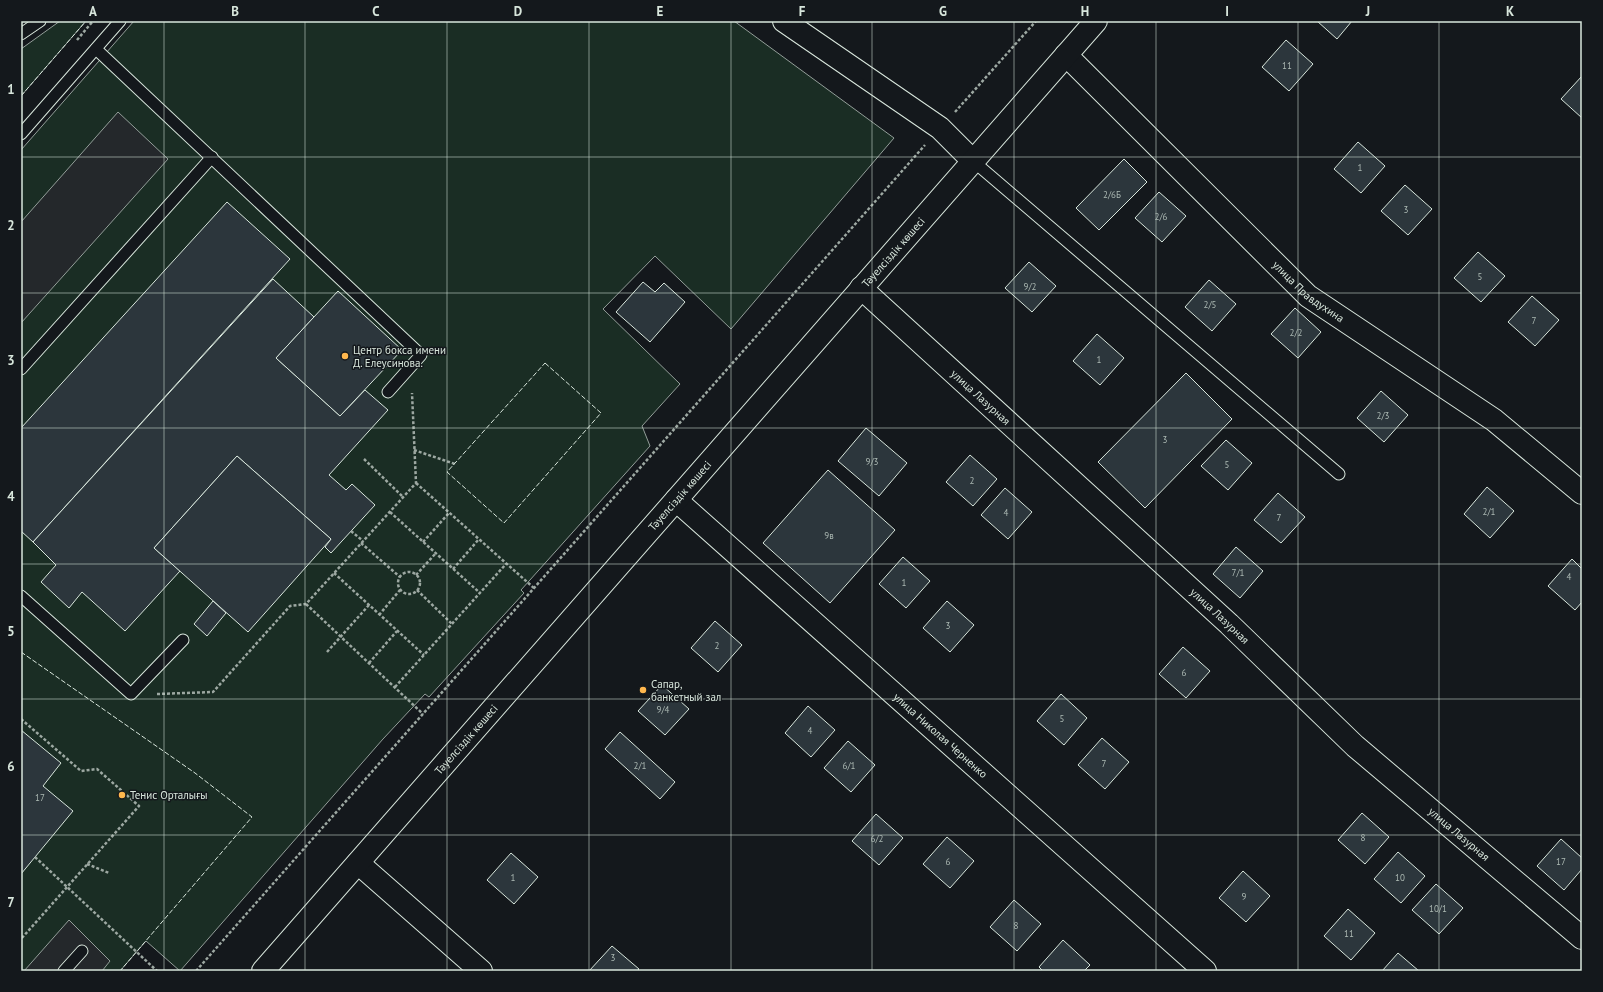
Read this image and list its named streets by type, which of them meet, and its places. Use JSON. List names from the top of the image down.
{
  "streets": {
    "street": [
      "Тәуелсіздік көшесі",
      "улица Правдухина",
      "улица Лазурная",
      "улица Николая Черненко"
    ]
  },
  "crossings": [
    ["Тәуелсіздік көшесі", "улица Правдухина"],
    ["Тәуелсіздік көшесі", "улица Лазурная"],
    ["Тәуелсіздік көшесі", "улица Николая Черненко"]
  ],
  "places": ["Центр бокса имени Д. Елеусинова.", "Сапар, банкетный зал", "Тенис Орталығы"],
  "house_numbers": [
    "11",
    "1",
    "2/6Б",
    "3",
    "2/6",
    "5",
    "9/2",
    "2/5",
    "7",
    "2/2",
    "1",
    "2/3",
    "3",
    "9/3",
    "5",
    "2",
    "2/1",
    "4",
    "7",
    "9в",
    "7/1",
    "4",
    "1",
    "3",
    "2",
    "6",
    "9/4",
    "5",
    "4",
    "7",
    "2/1",
    "6/1",
    "17",
    "8",
    "6/2",
    "6",
    "17",
    "1",
    "10",
    "9",
    "10/1",
    "8",
    "11",
    "3"
  ],
  "grid": {
    "columns": [
      "A",
      "B",
      "C",
      "D",
      "E",
      "F",
      "G",
      "H",
      "I",
      "J",
      "K"
    ],
    "rows": [
      "1",
      "2",
      "3",
      "4",
      "5",
      "6",
      "7"
    ]
  }
}
